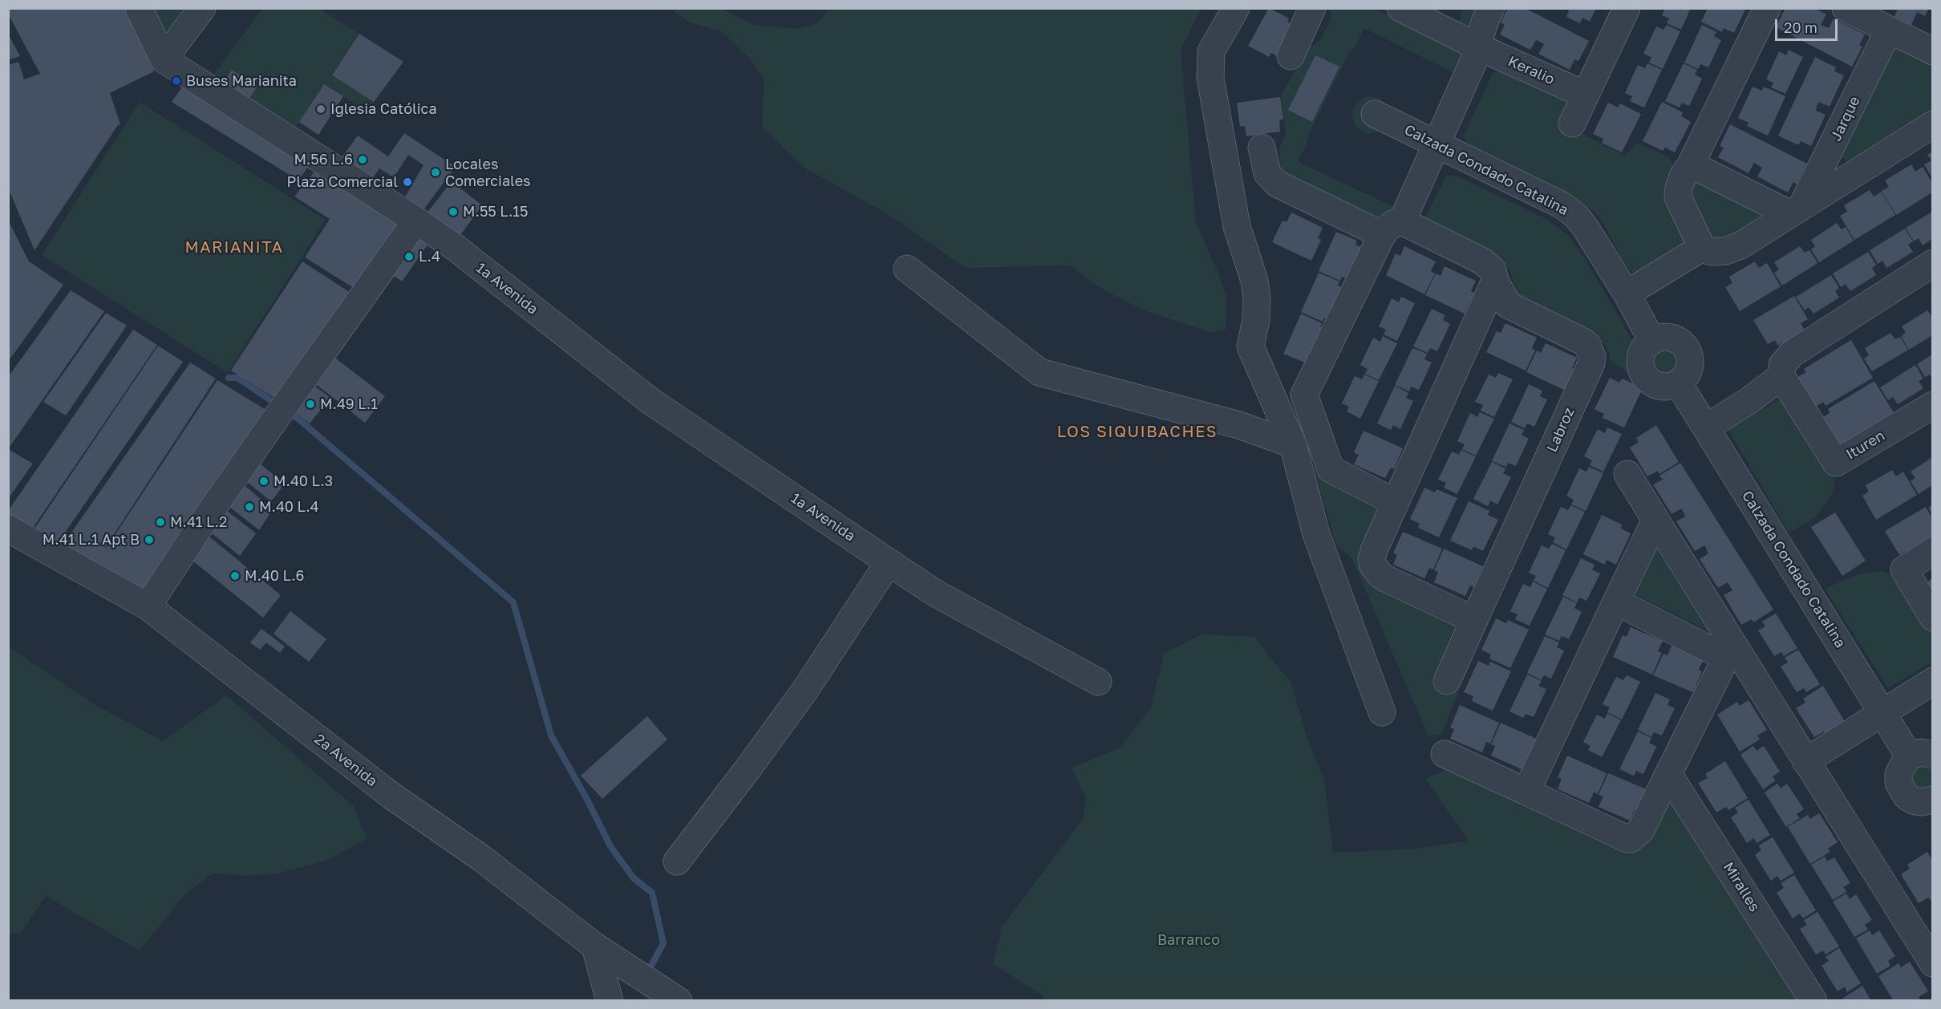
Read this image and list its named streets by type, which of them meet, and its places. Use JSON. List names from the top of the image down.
{
  "streets": {
    "street": [
      "Keralio",
      "Jarque",
      "Calzada Condado Catalina",
      "1a Avenida",
      "Labroz",
      "Ituren",
      "2a Avenida",
      "Miralles"
    ]
  },
  "districts": ["MARIANITA", "LOS SIQUIBACHES"],
  "parks": ["Barranco"],
  "places": [
    "Buses Marianita",
    "Iglesia Católica",
    "M.56 L.6",
    "Locales Comerciales",
    "Plaza Comercial",
    "M.55 L.15",
    "L.4",
    "M.49 L.1",
    "M.40 L.3",
    "M.40 L.4",
    "M.41 L.2",
    "M.41 L.1 Apt B",
    "M.40 L.6"
  ],
  "scale_bar": "20 m"
}
